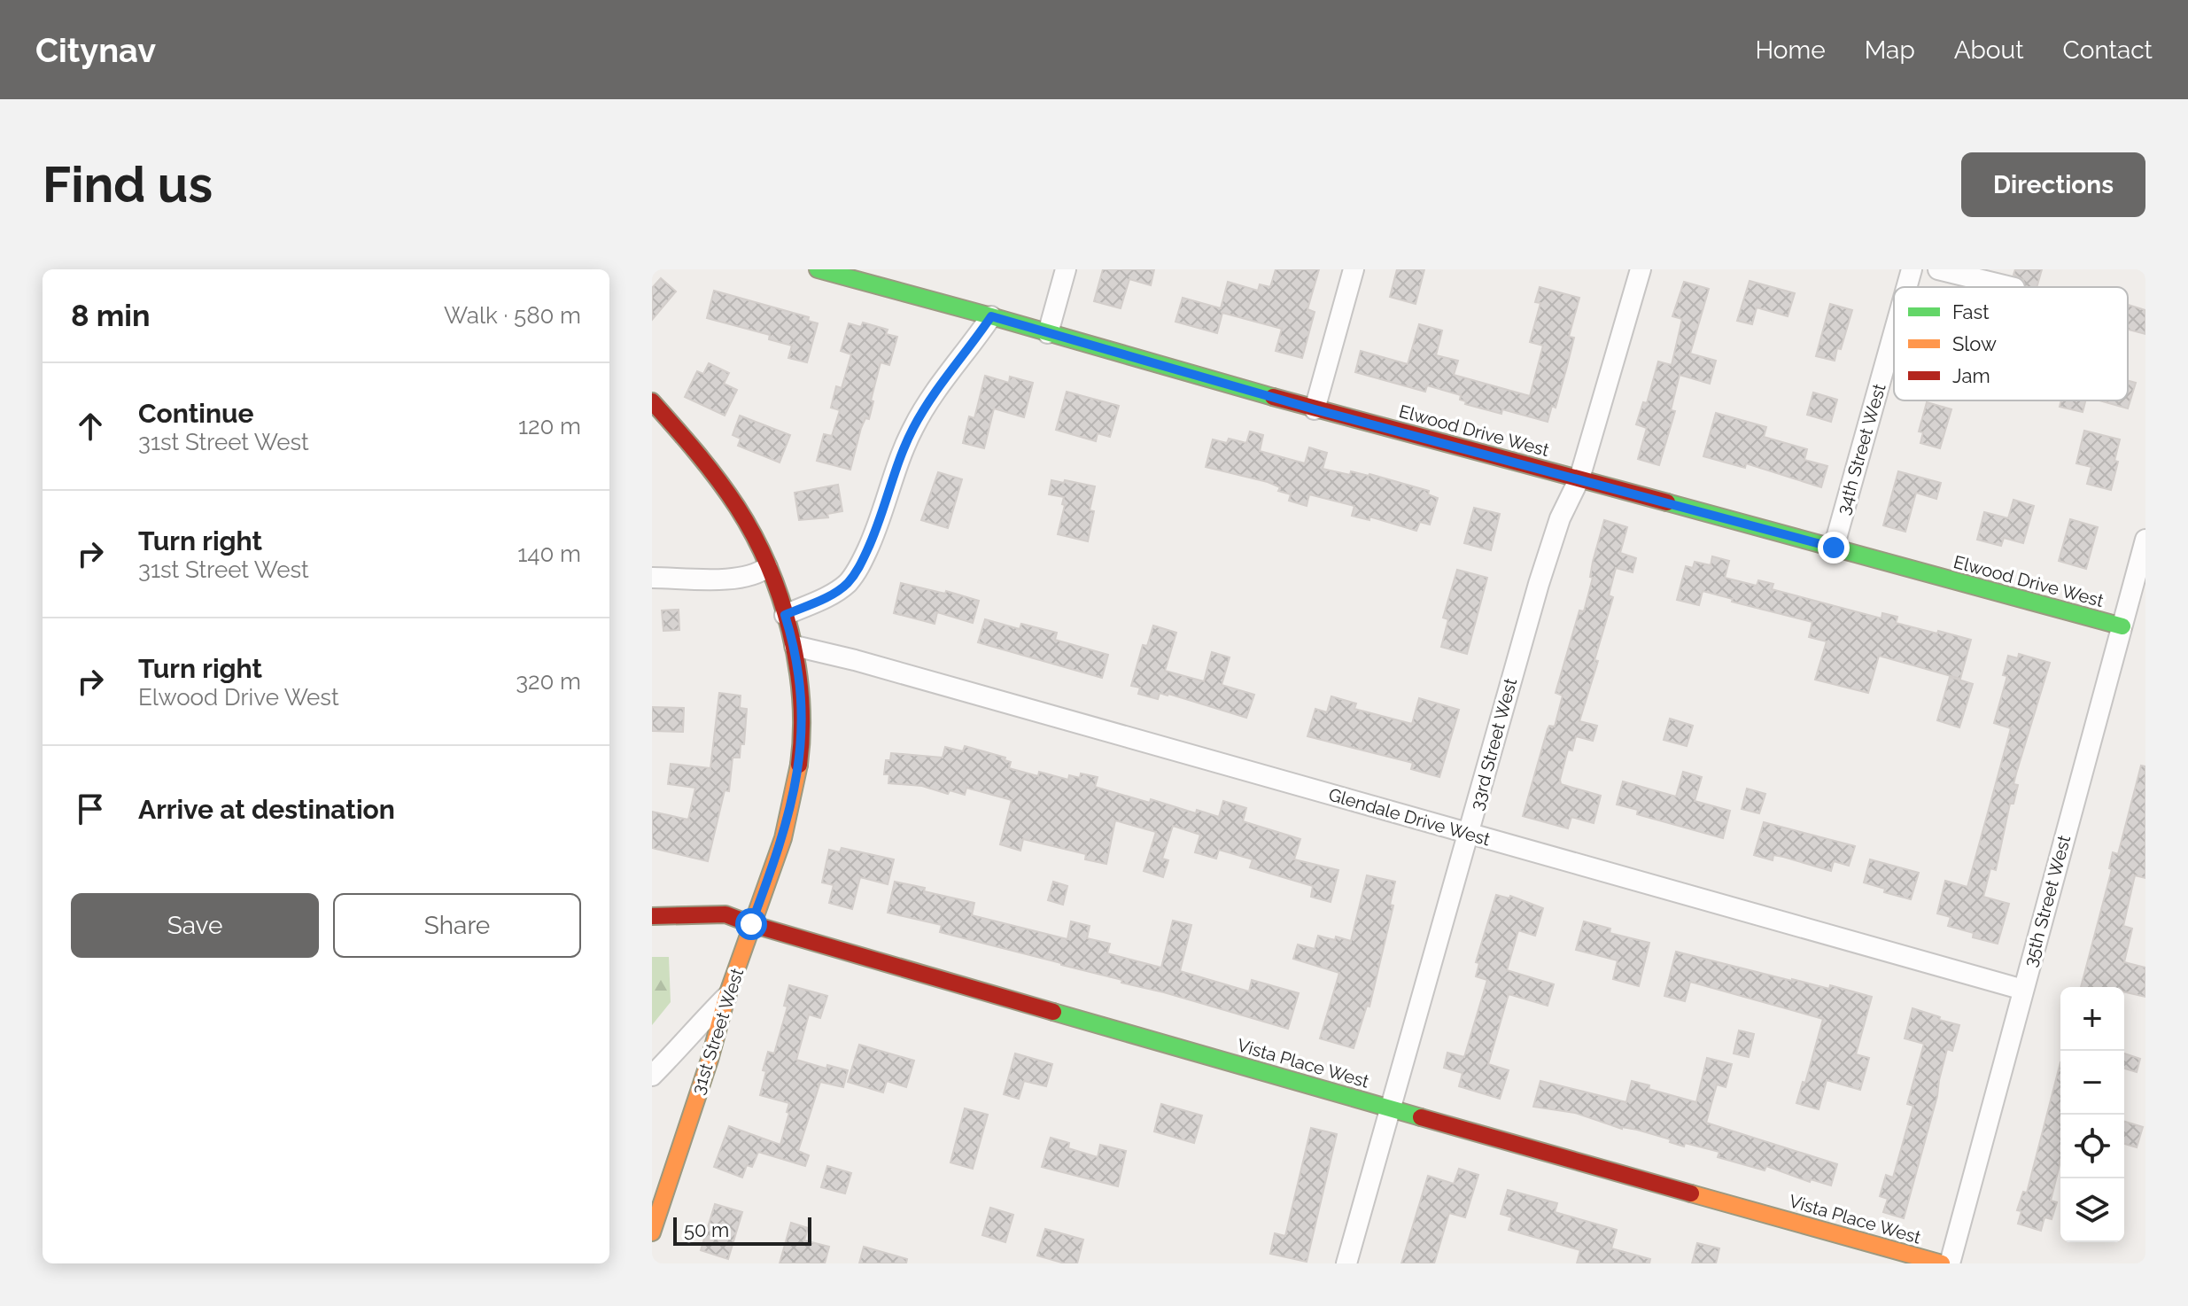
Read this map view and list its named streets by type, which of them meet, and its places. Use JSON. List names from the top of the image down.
{
  "streets": {
    "street": [
      "Elwood Drive West",
      "34th Street West",
      "33rd Street West",
      "Glendale Drive West",
      "35th Street West",
      "31st Street West",
      "Vista Place West"
    ]
  },
  "crossings": [
    ["Elwood Drive West", "34th Street West"],
    ["Elwood Drive West", "33rd Street West"],
    ["Elwood Drive West", "35th Street West"],
    ["33rd Street West", "Glendale Drive West"],
    ["33rd Street West", "Vista Place West"],
    ["Glendale Drive West", "35th Street West"],
    ["Glendale Drive West", "31st Street West"],
    ["31st Street West", "Vista Place West"]
  ],
  "legend": ["Fast", "Slow", "Jam"],
  "scale_bar": "50 m",
  "page": {
    "header": "Citynav",
    "nav": [
      "Home",
      "Map",
      "About",
      "Contact"
    ],
    "buttons": [
      "Directions",
      ["Save", "Share"]
    ],
    "title": "Find us",
    "heading": ["8 min", "Walk · 580 m"],
    "list": [
      ["Continue", "31st Street West", "120 m"],
      ["Turn right", "31st Street West", "140 m"],
      ["Turn right", "Elwood Drive West", "320 m"],
      "Arrive at destination"
    ],
    "map_buttons": ["+", "−"],
    "scale": "50 m"
  }
}
